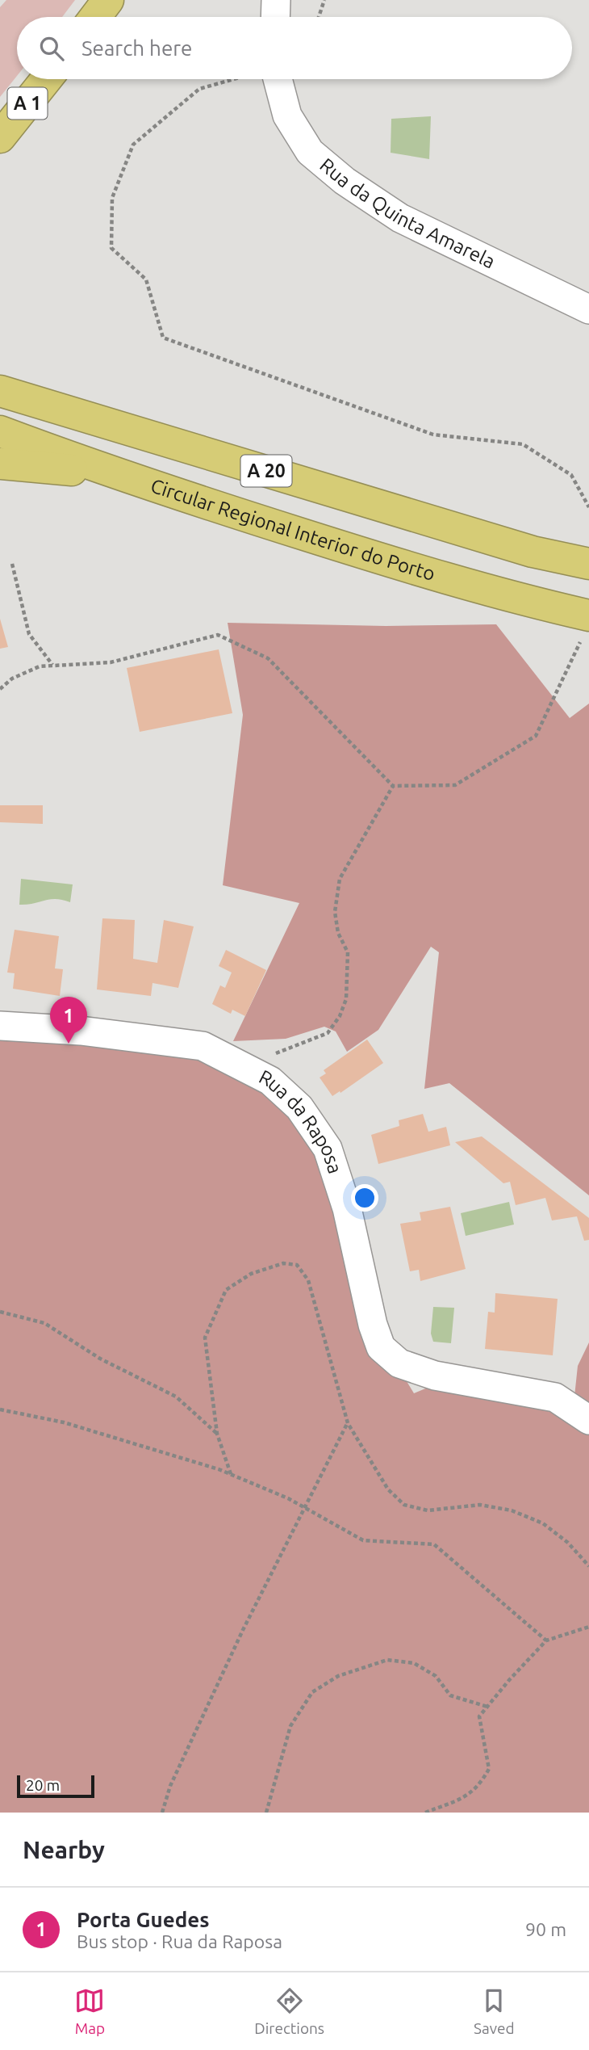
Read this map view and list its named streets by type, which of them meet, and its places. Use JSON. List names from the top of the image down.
{
  "streets": {
    "highway": ["A 1", "A 20", "Circular Regional Interior do Porto"],
    "street": ["Rua da Quinta Amarela", "Rua da Raposa"]
  },
  "scale_bar": "20 m",
  "page": {
    "search": "Search here",
    "pins": "1",
    "scale": "20 m",
    "heading": "Nearby",
    "list": [
      {
        "mark": "1",
        "name": "Porta Guedes",
        "note": "Bus stop · Rua da Raposa",
        "value": "90 m"
      }
    ],
    "nav": ["Map", "Directions", "Saved"]
  }
}
